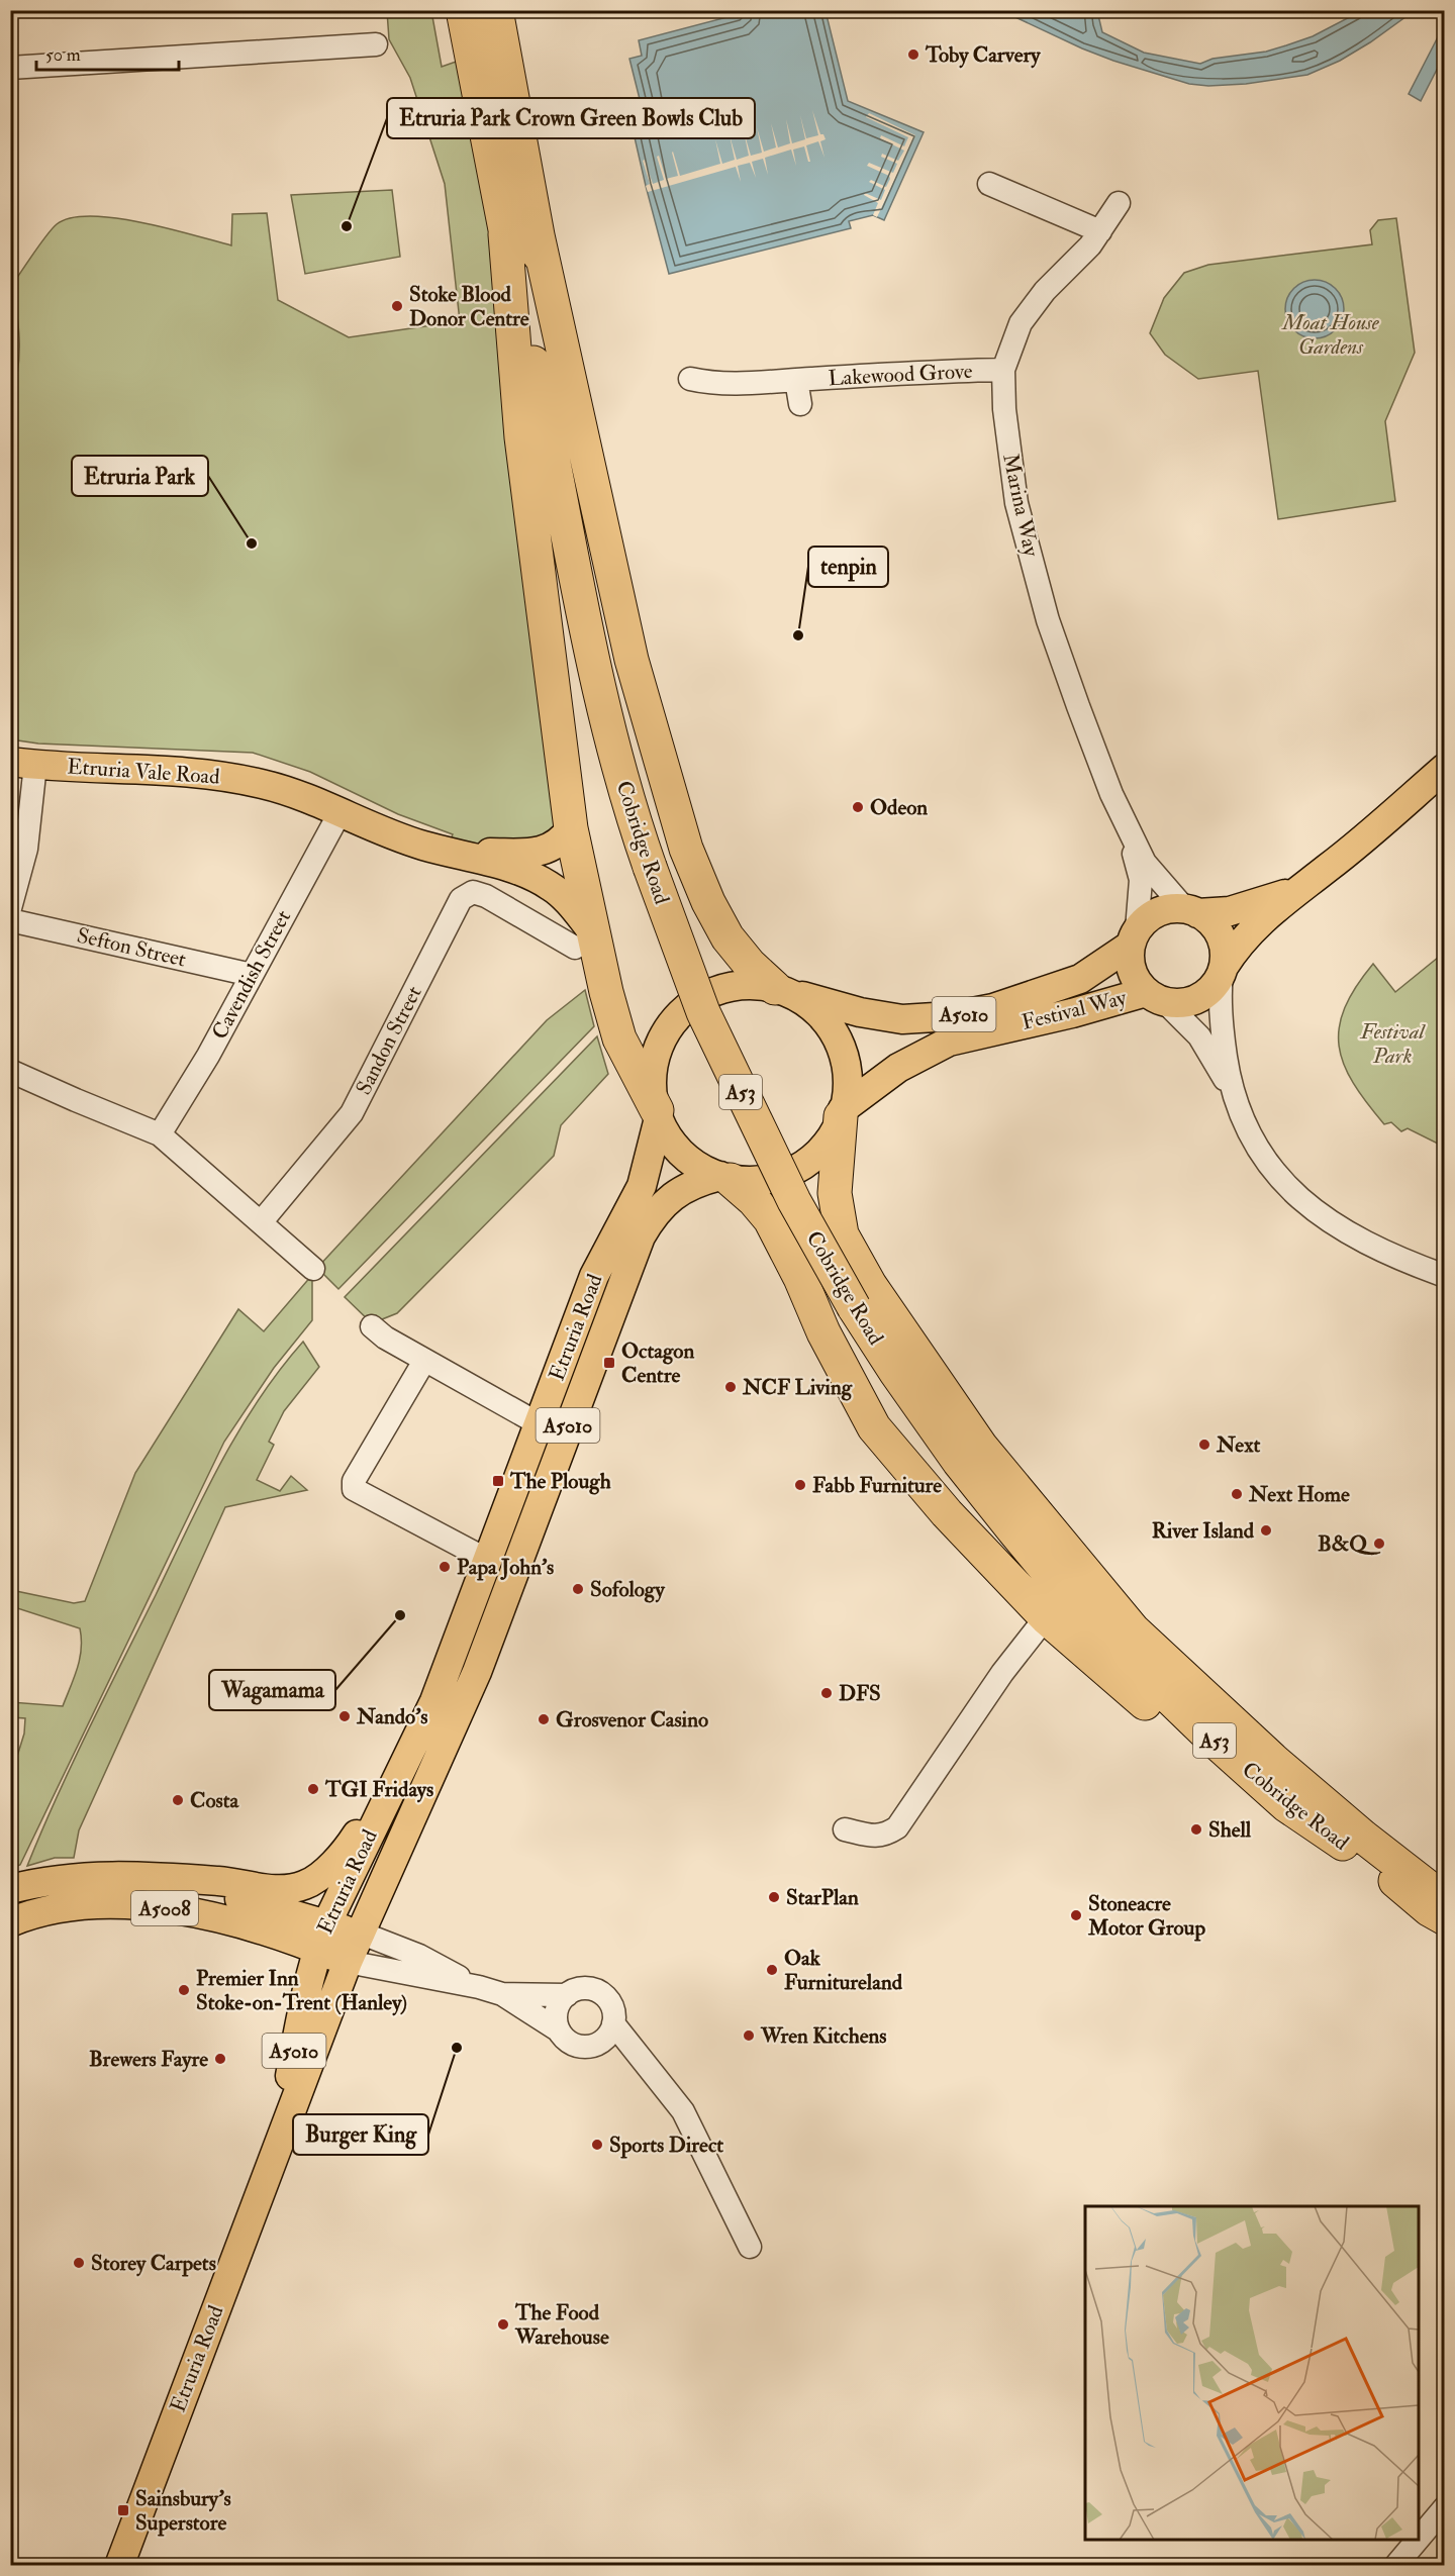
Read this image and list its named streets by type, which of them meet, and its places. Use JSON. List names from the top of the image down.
{
  "streets": {
    "highway": ["Cobridge Road", "A53"],
    "main road": [
      "Etruria Vale Road",
      "Festival Way",
      "A5010",
      "Etruria Road",
      "A5008"
    ],
    "street": [
      "Lakewood Grove",
      "Marina Way",
      "Sefton Street",
      "Cavendish Street",
      "Sandon Street"
    ]
  },
  "crossings": [
    ["Lakewood Grove", "Marina Way"],
    ["Marina Way", "Festival Way"],
    ["Marina Way", "A5010"],
    ["Etruria Vale Road", "Cavendish Street"],
    ["Cobridge Road", "A53"],
    ["Sefton Street", "Cavendish Street"],
    ["Festival Way", "A5010"],
    ["Festival Way", "Etruria Road"],
    ["Etruria Road", "A5008"]
  ],
  "parks": ["Moat House Gardens", "Festival Park"],
  "places": {
    "other": [
      "Toby Carvery",
      "Etruria Park Crown Green Bowls Club",
      "Stoke Blood Donor Centre",
      "Etruria Park",
      "tenpin",
      "Odeon",
      "NCF Living",
      "Next",
      "Fabb Furniture",
      "Next Home",
      "River Island",
      "B&Q",
      "Papa John's",
      "Sofology",
      "Wagamama",
      "DFS",
      "Nando's",
      "Grosvenor Casino",
      "TGI Fridays",
      "Costa",
      "Shell",
      "StarPlan",
      "Stoneacre Motor Group",
      "Oak Furnitureland",
      "Premier Inn Stoke-on-Trent (Hanley)",
      "Wren Kitchens",
      "Burger King",
      "Brewers Fayre",
      "Sports Direct",
      "Storey Carpets",
      "The Food Warehouse"
    ],
    "transit": ["Octagon Centre", "The Plough", "Sainsbury's Superstore"]
  },
  "scale_bar": "50 m"
}
